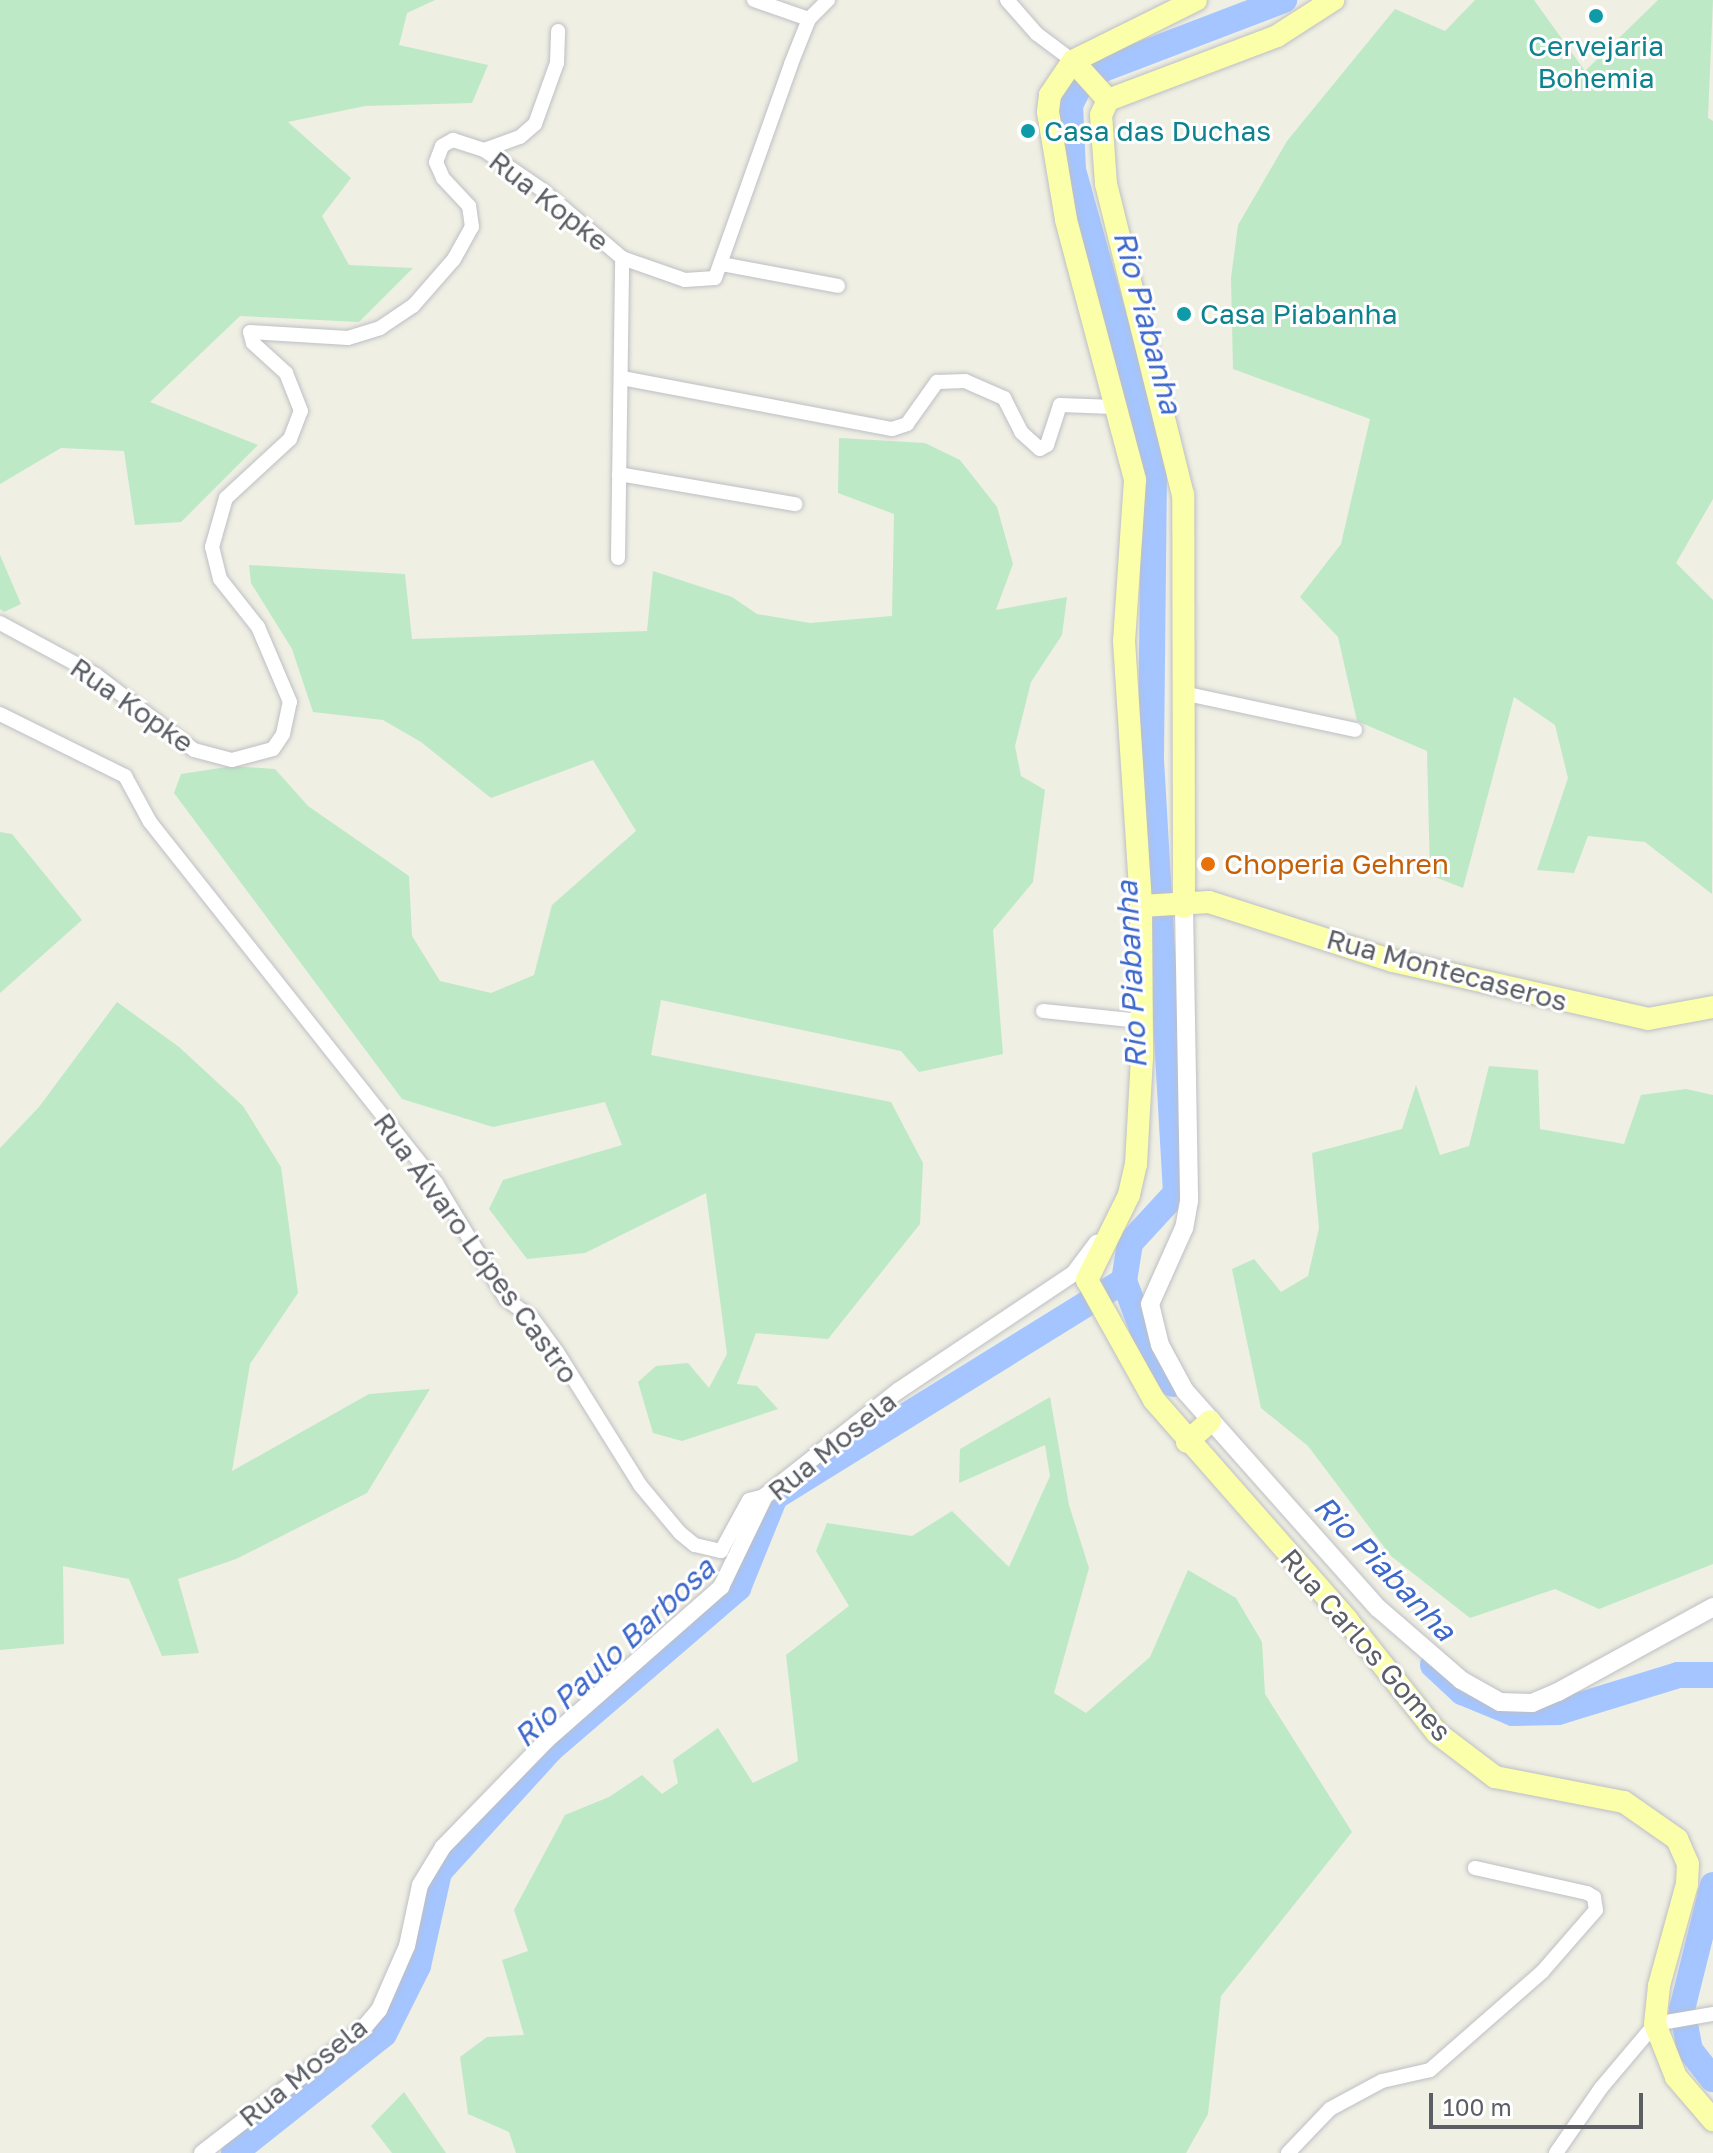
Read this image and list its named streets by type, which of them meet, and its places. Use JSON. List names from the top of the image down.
{
  "streets": {
    "main road": ["Rua Montecaseros", "Rua Carlos Gomes"],
    "street": ["Rua Kopke", "Rua Álvaro Lópes Castro", "Rua Mosela"]
  },
  "crossings": [
    ["Rua Álvaro Lópes Castro", "Rua Mosela"],
    ["Rua Mosela", "Rua Carlos Gomes"]
  ],
  "water": ["Rio Piabanha", "Rio Paulo Barbosa"],
  "places": [
    "Cervejaria Bohemia",
    "Casa das Duchas",
    "Casa Piabanha",
    "Choperia Gehren"
  ],
  "scale_bar": "100 m"
}
